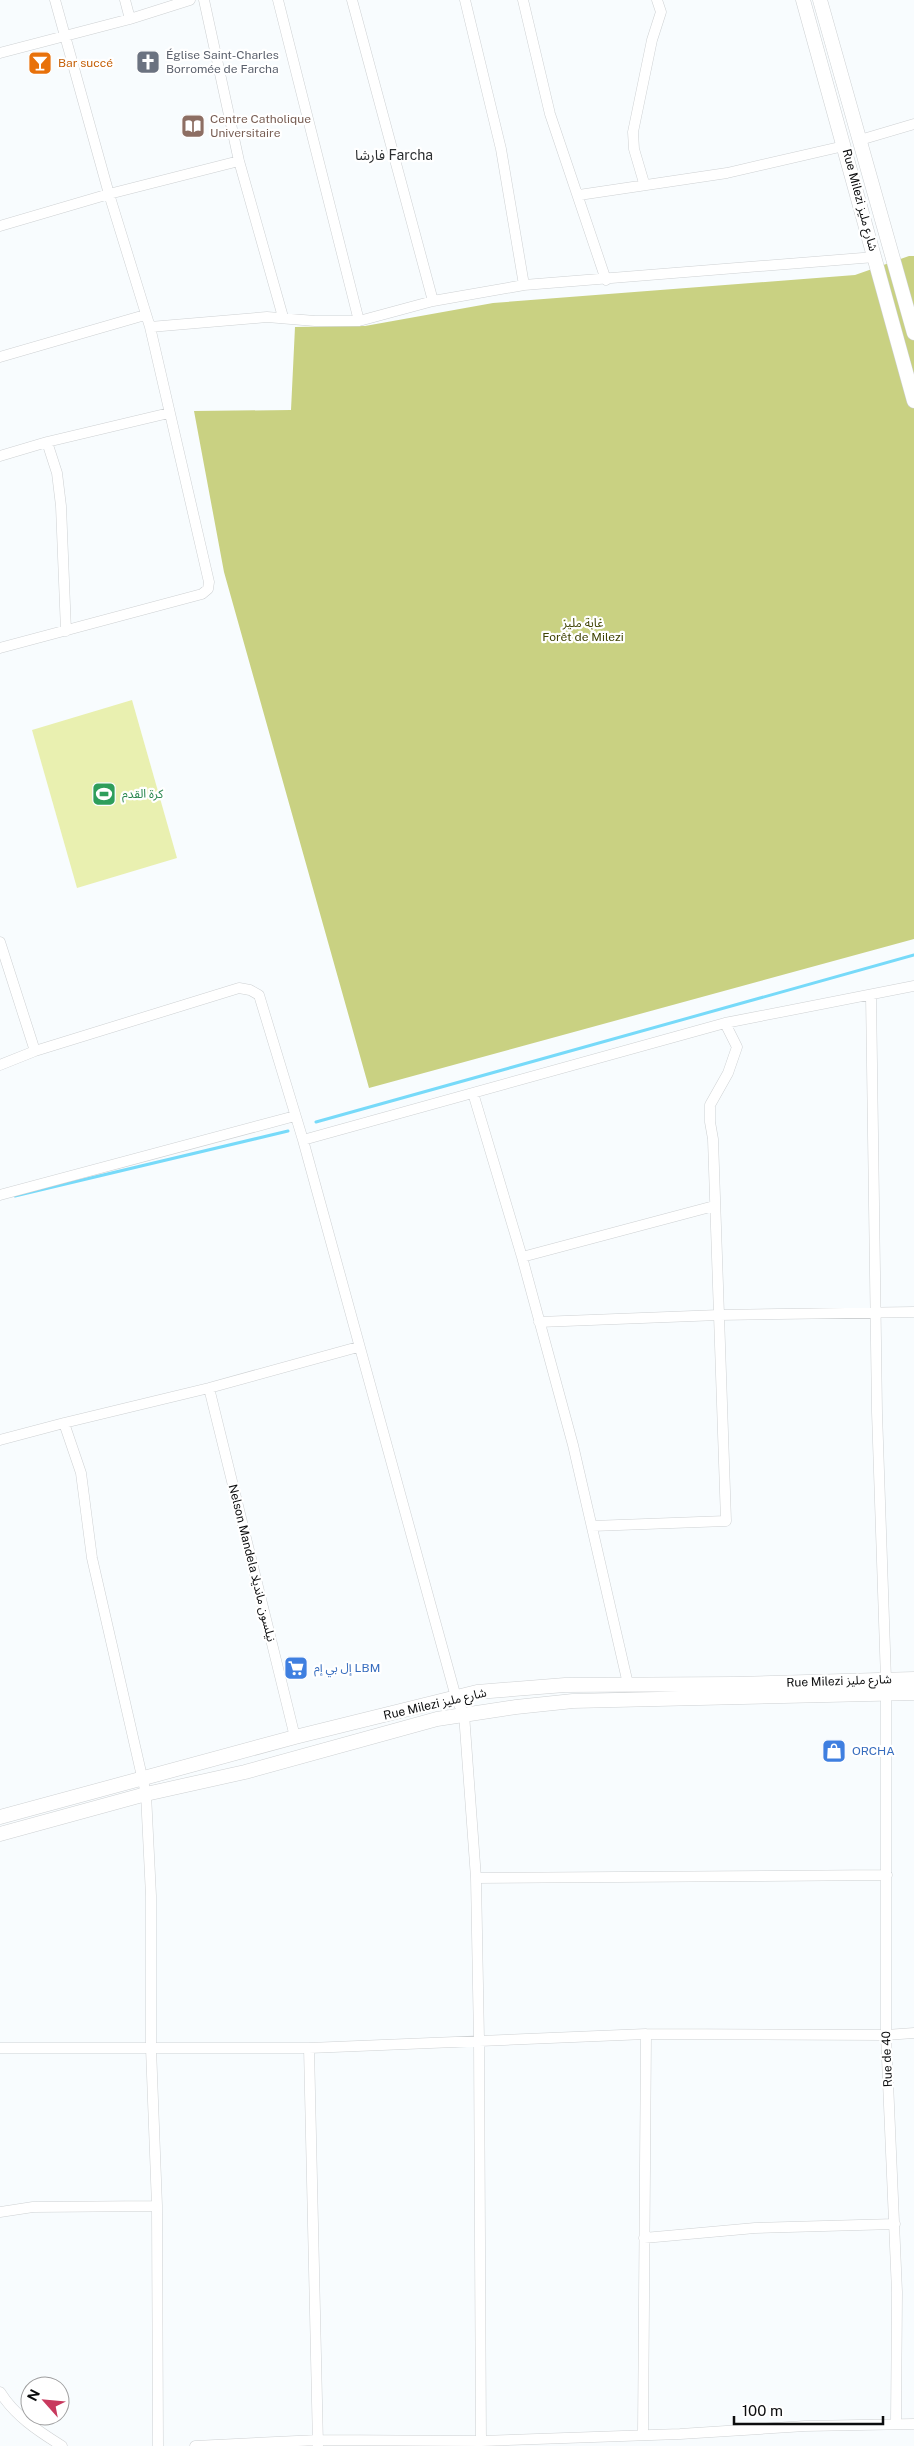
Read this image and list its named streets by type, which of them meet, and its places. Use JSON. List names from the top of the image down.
{
  "streets": {
    "street": ["Rue Milezi شارع مليز", "Nelson Mandela نيلسون مانديلا", "Rue de 40"]
  },
  "crossings": [
    ["Rue Milezi شارع مليز", "Nelson Mandela نيلسون مانديلا"],
    ["Rue Milezi شارع مليز", "Rue de 40"]
  ],
  "districts": ["فارشا Farcha"],
  "parks": ["غابة مليز Forêt de Milezi"],
  "places": {
    "church": ["Église Saint-Charles Borromée de Farcha"],
    "bar": ["Bar succé"],
    "library": ["Centre Catholique Universitaire"],
    "sports": ["كرة القدم"],
    "supermarket": ["إل بي إم LBM"],
    "shop": ["ORCHA"]
  },
  "scale_bar": "100 m",
  "north": "top left"
}
